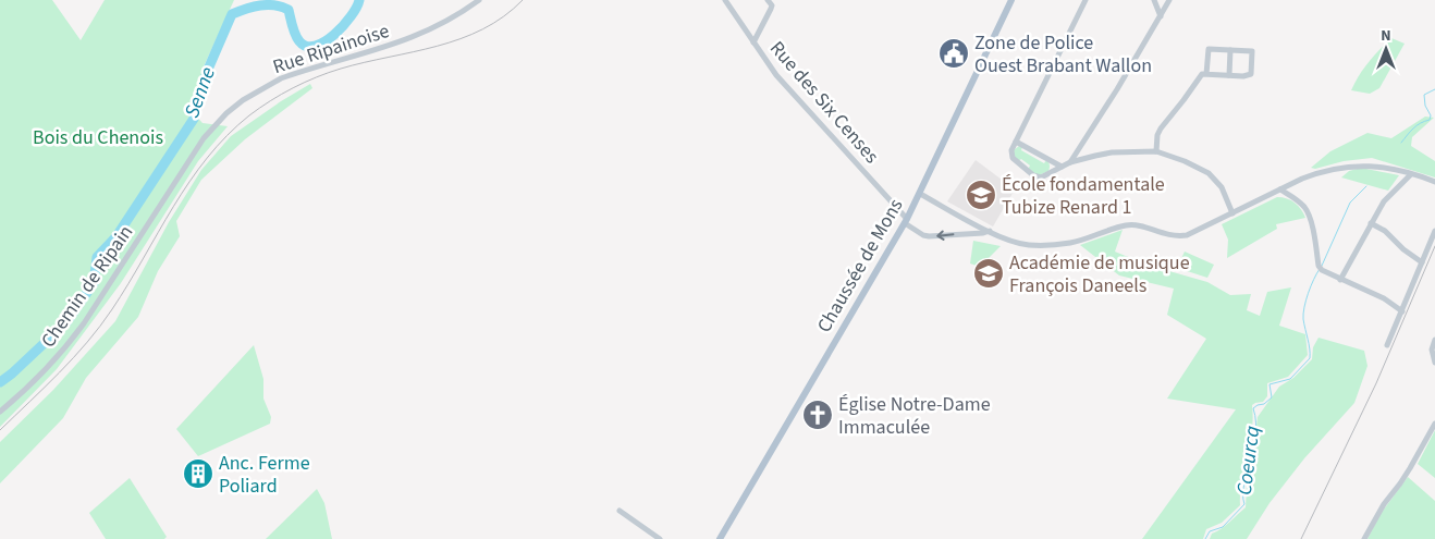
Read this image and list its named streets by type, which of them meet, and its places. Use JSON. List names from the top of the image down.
{
  "streets": {
    "main road": ["Chaussée de Mons"],
    "street": ["Rue Ripainoise", "Rue des Six Censes", "Chemin de Ripain"]
  },
  "crossings": [
    ["Rue Ripainoise", "Chemin de Ripain"],
    ["Rue des Six Censes", "Chaussée de Mons"]
  ],
  "water": ["Senne", "Coeurcq"],
  "parks": ["Bois du Chenois"],
  "places": {
    "public building": ["Zone de Police Ouest Brabant Wallon"],
    "school or university": ["École fondamentale Tubize Renard 1", "Académie de musique François Daneels"],
    "church": ["Église Notre-Dame Immaculée"],
    "building": ["Anc. Ferme Poliard"]
  },
  "north": "top"
}
